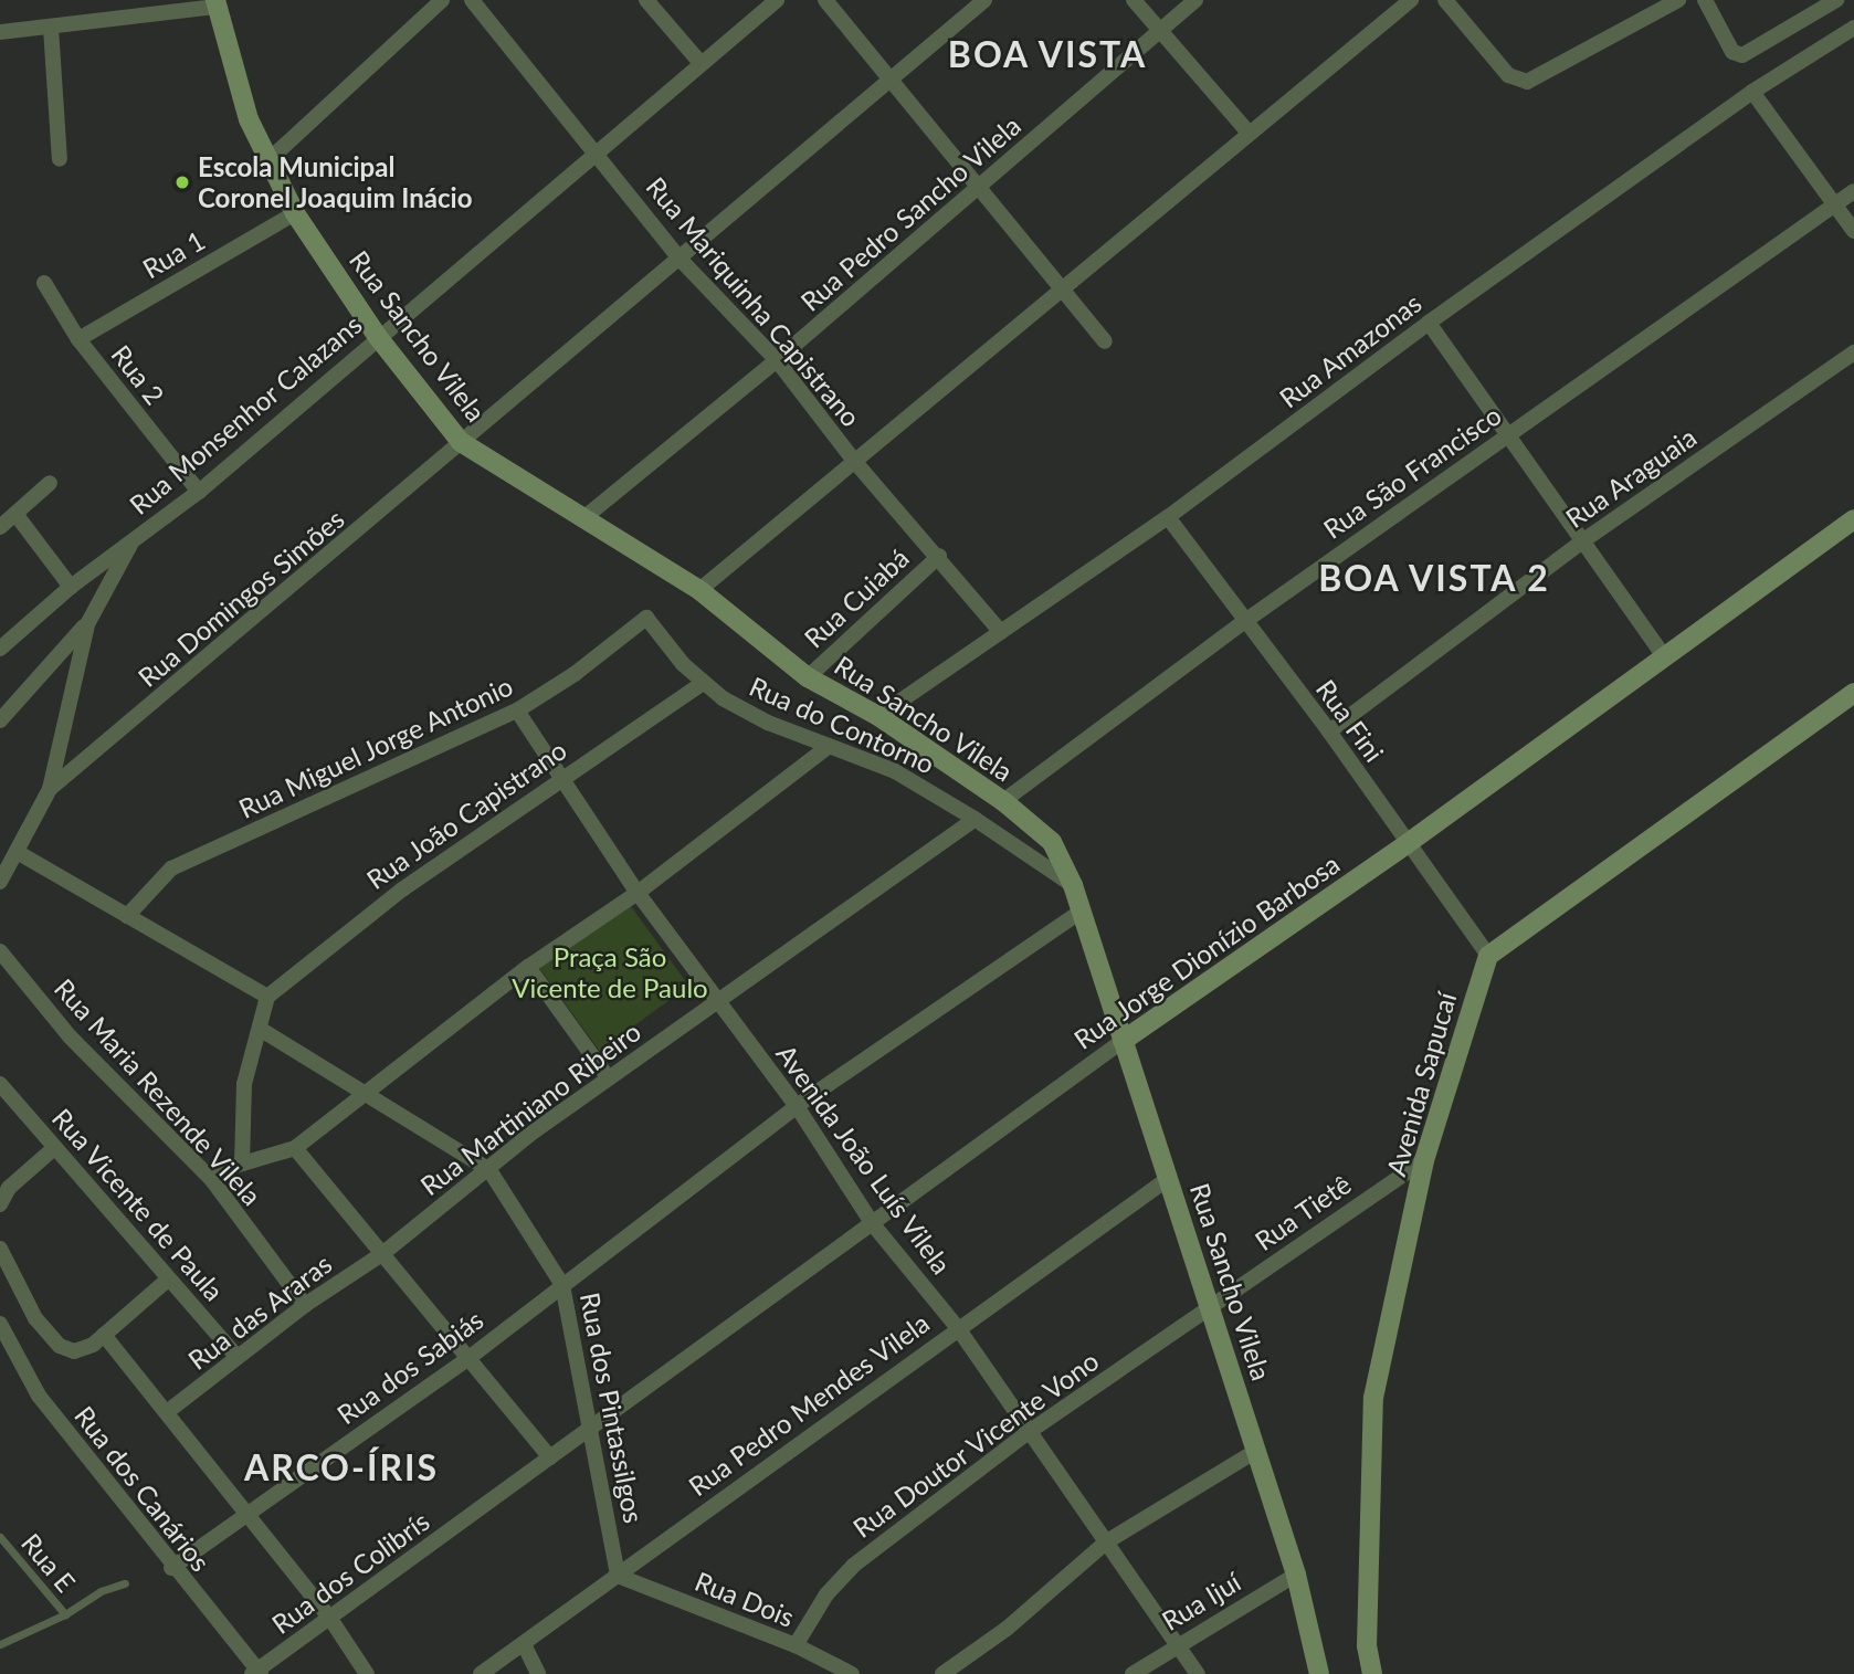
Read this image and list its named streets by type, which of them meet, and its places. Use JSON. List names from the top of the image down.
{
  "streets": {
    "main road": ["Rua Sancho Vilela", "Rua Jorge Dionízio Barbosa", "Avenida Sapucaí"],
    "street": [
      "Rua Pedro Sancho Vilela",
      "Rua 1",
      "Rua Mariquinha Capistrano",
      "Rua Amazonas",
      "Rua 2",
      "Rua Monsenhor Calazans",
      "Rua São Francisco",
      "Rua Araguaia",
      "Rua Domingos Simões",
      "Rua Cuiabá",
      "Rua Fini",
      "Rua do Contorno",
      "Rua Miguel Jorge Antonio",
      "Rua João Capistrano",
      "Rua Maria Rezende Vilela",
      "Rua Martiniano Ribeiro",
      "Avenida João Luís Vilela",
      "Rua Vicente de Paula",
      "Rua Tietê",
      "Rua das Araras",
      "Rua dos Sabiás",
      "Rua Pedro Mendes Vilela",
      "Rua dos Pintassilgos",
      "Rua Doutor Vicente Vono",
      "Rua dos Canários",
      "Rua dos Colibrís",
      "Rua Dois",
      "Rua Ijuí"
    ],
    "lane": ["Rua E"]
  },
  "crossings": [
    ["Rua Pedro Sancho Vilela", "Rua Mariquinha Capistrano"],
    ["Rua Pedro Sancho Vilela", "Rua Sancho Vilela"],
    ["Rua 1", "Rua Sancho Vilela"],
    ["Rua 1", "Rua 2"],
    ["Rua Mariquinha Capistrano", "Rua Amazonas"],
    ["Rua Mariquinha Capistrano", "Rua Monsenhor Calazans"],
    ["Rua Mariquinha Capistrano", "Rua Domingos Simões"],
    ["Rua Mariquinha Capistrano", "Rua Cuiabá"],
    ["Rua Sancho Vilela", "Rua Amazonas"],
    ["Rua Sancho Vilela", "Rua Monsenhor Calazans"],
    ["Rua Sancho Vilela", "Rua São Francisco"],
    ["Rua Sancho Vilela", "Rua Domingos Simões"],
    ["Rua Sancho Vilela", "Rua Cuiabá"],
    ["Rua Sancho Vilela", "Rua do Contorno"],
    ["Rua Sancho Vilela", "Rua Jorge Dionízio Barbosa"],
    ["Rua Sancho Vilela", "Rua Tietê"],
    ["Rua Sancho Vilela", "Rua dos Sabiás"],
    ["Rua Sancho Vilela", "Rua Pedro Mendes Vilela"],
    ["Rua Sancho Vilela", "Rua Doutor Vicente Vono"],
    ["Rua Sancho Vilela", "Rua Ijuí"],
    ["Rua Amazonas", "Rua Fini"],
    ["Rua 2", "Rua Monsenhor Calazans"],
    ["Rua São Francisco", "Rua Fini"],
    ["Rua Araguaia", "Rua Fini"],
    ["Rua Fini", "Rua Jorge Dionízio Barbosa"],
    ["Rua Fini", "Avenida Sapucaí"],
    ["Rua do Contorno", "Rua Miguel Jorge Antonio"],
    ["Rua do Contorno", "Rua João Capistrano"],
    ["Rua do Contorno", "Rua Martiniano Ribeiro"],
    ["Rua Miguel Jorge Antonio", "Avenida João Luís Vilela"],
    ["Rua João Capistrano", "Avenida João Luís Vilela"],
    ["Rua Jorge Dionízio Barbosa", "Avenida João Luís Vilela"],
    ["Rua Jorge Dionízio Barbosa", "Rua dos Pintassilgos"],
    ["Rua Jorge Dionízio Barbosa", "Rua dos Colibrís"],
    ["Avenida Sapucaí", "Rua Tietê"],
    ["Rua Maria Rezende Vilela", "Rua das Araras"],
    ["Rua Martiniano Ribeiro", "Avenida João Luís Vilela"],
    ["Rua Martiniano Ribeiro", "Rua das Araras"],
    ["Rua Martiniano Ribeiro", "Rua dos Pintassilgos"],
    ["Avenida João Luís Vilela", "Rua dos Sabiás"],
    ["Avenida João Luís Vilela", "Rua Pedro Mendes Vilela"],
    ["Avenida João Luís Vilela", "Rua Doutor Vicente Vono"],
    ["Avenida João Luís Vilela", "Rua Ijuí"],
    ["Rua Vicente de Paula", "Rua das Araras"],
    ["Rua Tietê", "Rua Doutor Vicente Vono"],
    ["Rua dos Sabiás", "Rua dos Pintassilgos"],
    ["Rua dos Sabiás", "Rua dos Canários"],
    ["Rua Pedro Mendes Vilela", "Rua dos Pintassilgos"],
    ["Rua Pedro Mendes Vilela", "Rua Dois"],
    ["Rua dos Pintassilgos", "Rua dos Colibrís"],
    ["Rua dos Pintassilgos", "Rua Dois"],
    ["Rua Doutor Vicente Vono", "Rua Dois"],
    ["Rua dos Canários", "Rua dos Colibrís"]
  ],
  "districts": ["BOA VISTA", "BOA VISTA 2", "ARCO-ÍRIS"],
  "parks": ["Praça São Vicente de Paulo"],
  "places": ["Escola Municipal Coronel Joaquim Inácio"]
}
